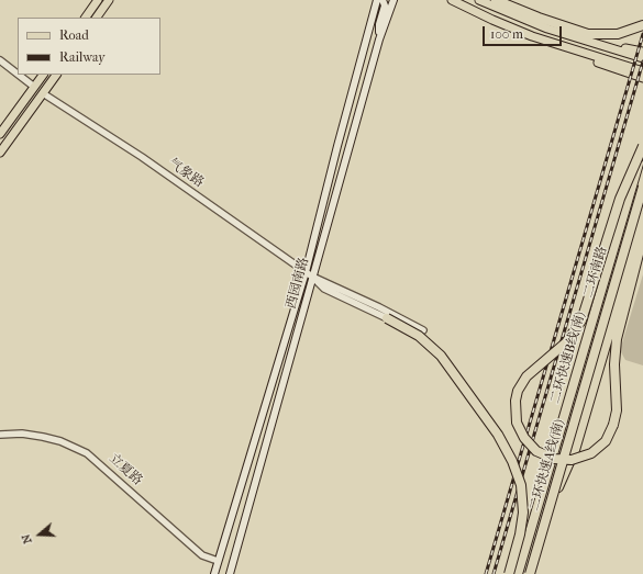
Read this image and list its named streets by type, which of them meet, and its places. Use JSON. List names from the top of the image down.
{
  "streets": {
    "highway": ["二环快速B线(南)", "二环快速A线(南)"],
    "main road": ["二环南路", "西园南路"],
    "street": ["气象路", "立夏路"]
  },
  "crossings": [
    ["气象路", "西园南路"],
    ["二环南路", "二环快速B线(南)"],
    ["二环南路", "二环快速A线(南)"],
    ["西园南路", "立夏路"]
  ],
  "legend": ["Road", "Railway"],
  "scale_bar": "100 m",
  "north": "left"
}
